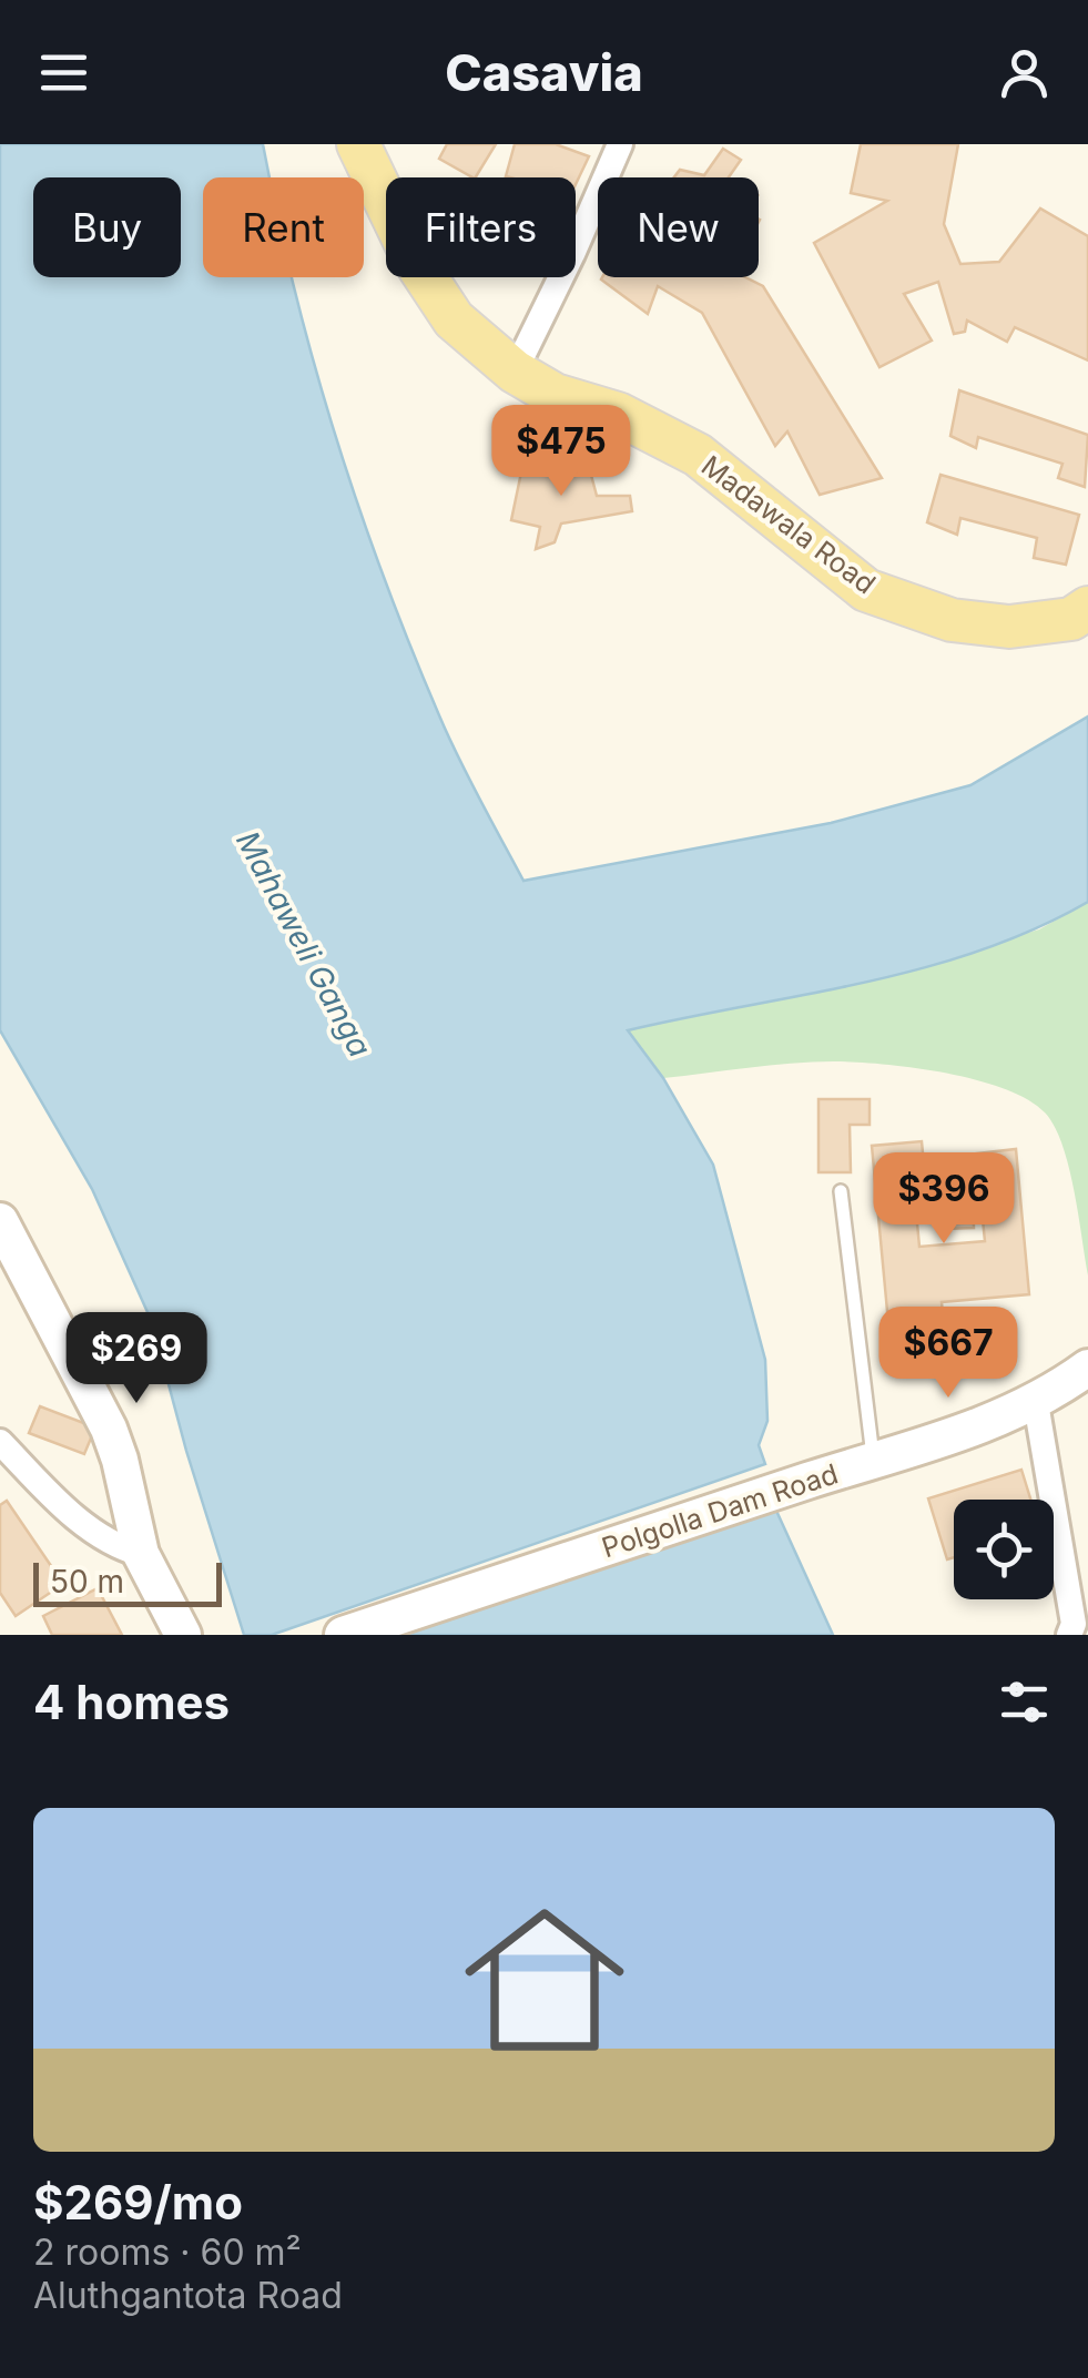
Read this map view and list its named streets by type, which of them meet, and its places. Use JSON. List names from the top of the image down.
{
  "streets": {
    "main road": ["Madawala Road", "Polgolla Dam Road"]
  },
  "water": ["Mahaweli Ganga"],
  "scale_bar": "50 m",
  "page": {
    "header": "Casavia",
    "chip": [
      "Buy",
      "Rent",
      "Filters",
      "New"
    ],
    "price": [
      "$475",
      "$396",
      "$667",
      "$269"
    ],
    "scale": "50 m",
    "heading": "4 homes",
    "list": [
      {
        "name": "$269/mo",
        "note": "2 rooms · 60 m² · Aluthgantota Road"
      }
    ]
  }
}
